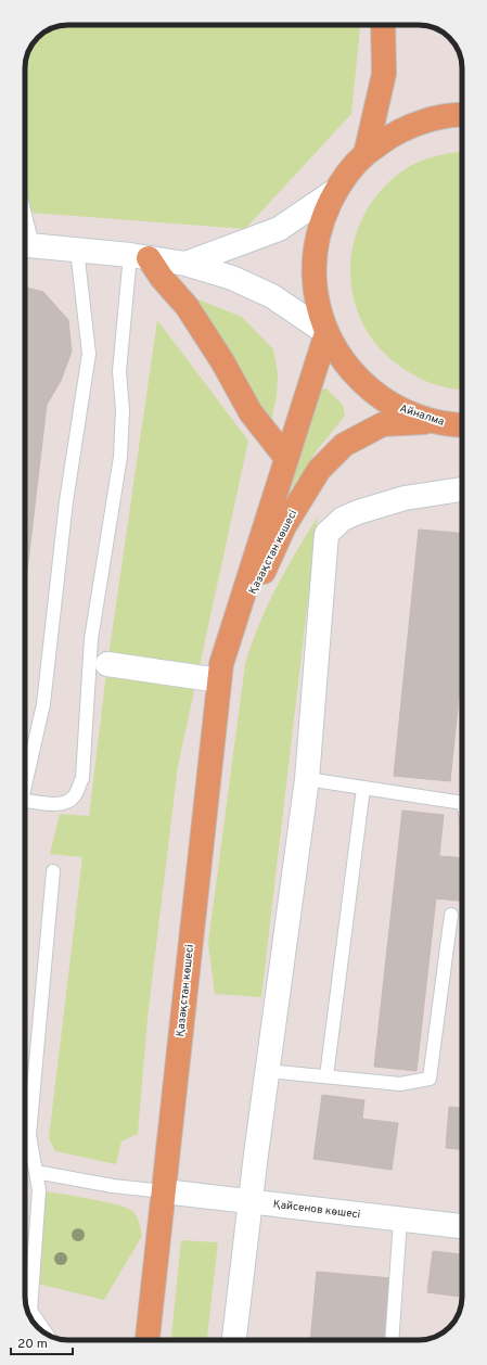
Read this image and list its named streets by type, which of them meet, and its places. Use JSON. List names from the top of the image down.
{
  "streets": {
    "main road": ["Айналма", "Қазақстан көшесі"],
    "street": ["Қайсенов көшесі"]
  },
  "crossings": [
    ["Айналма", "Қазақстан көшесі"],
    ["Қазақстан көшесі", "Қайсенов көшесі"]
  ],
  "scale_bar": "20 m"
}
